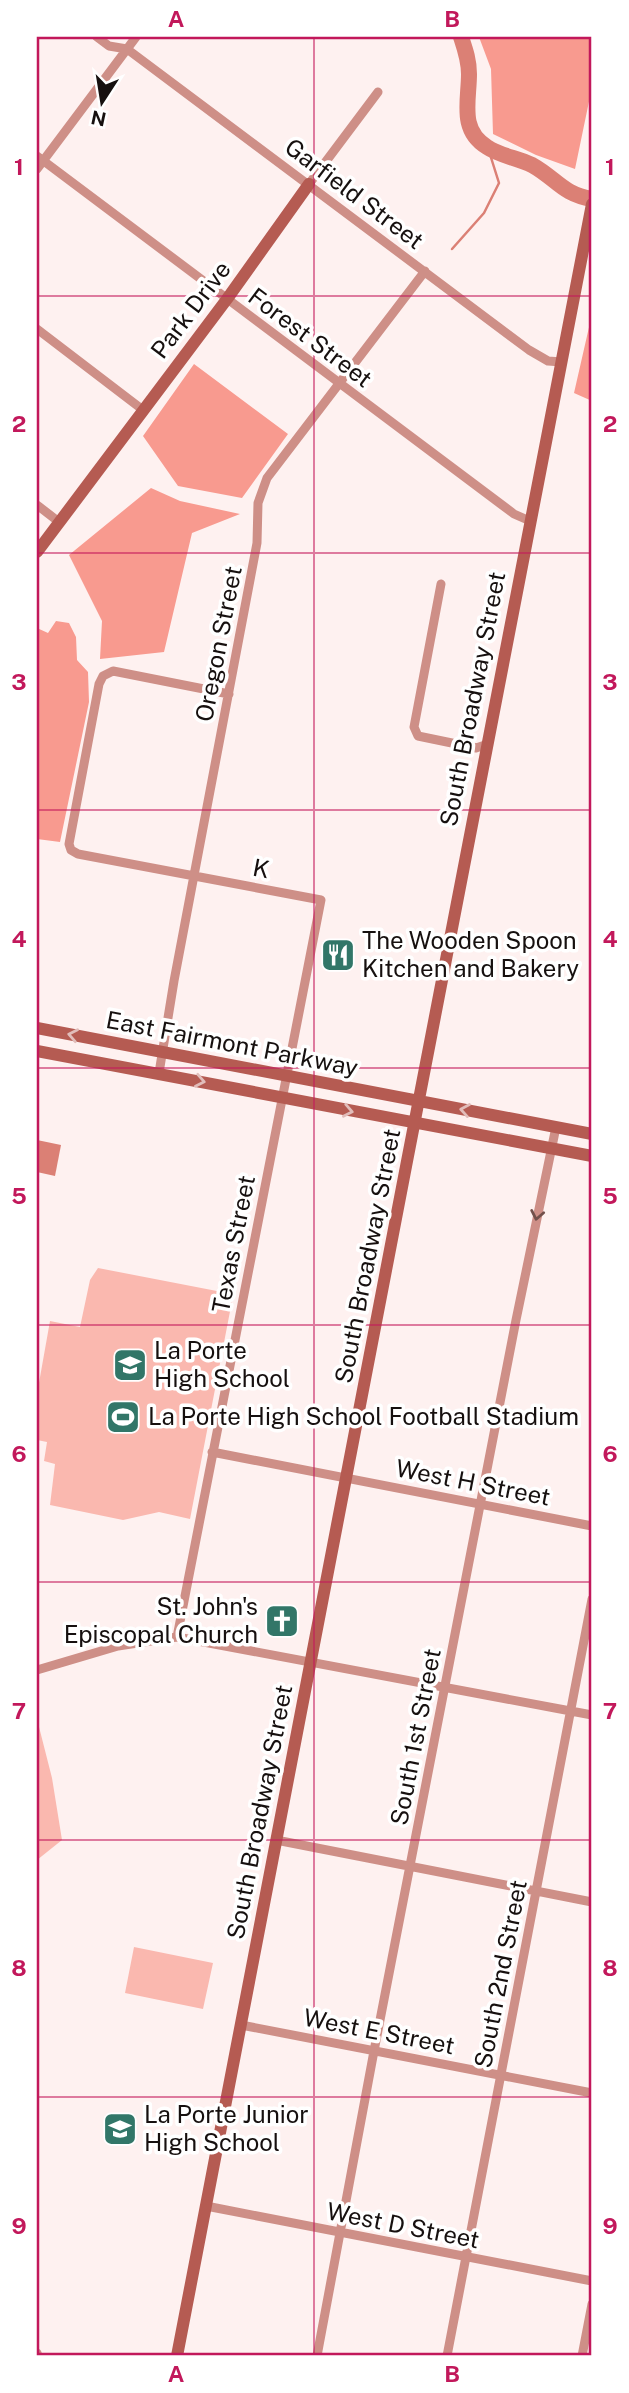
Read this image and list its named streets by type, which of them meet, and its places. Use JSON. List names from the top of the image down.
{
  "streets": {
    "main road": ["Park Drive", "South Broadway Street", "East Fairmont Parkway"],
    "street": [
      "Garfield Street",
      "Forest Street",
      "Oregon Street",
      "K",
      "Texas Street",
      "West H Street",
      "South 1st Street",
      "South 2nd Street",
      "West E Street",
      "West D Street"
    ]
  },
  "crossings": [
    ["Garfield Street", "Park Drive"],
    ["Garfield Street", "Oregon Street"],
    ["Garfield Street", "South Broadway Street"],
    ["Park Drive", "Forest Street"],
    ["Forest Street", "Oregon Street"],
    ["Forest Street", "South Broadway Street"],
    ["Oregon Street", "K"],
    ["Oregon Street", "East Fairmont Parkway"],
    ["South Broadway Street", "East Fairmont Parkway"],
    ["South Broadway Street", "West H Street"],
    ["South Broadway Street", "West E Street"],
    ["South Broadway Street", "West D Street"],
    ["K", "Texas Street"],
    ["East Fairmont Parkway", "Texas Street"],
    ["East Fairmont Parkway", "South 1st Street"],
    ["Texas Street", "West H Street"],
    ["West H Street", "South 1st Street"],
    ["South 1st Street", "West E Street"],
    ["South 1st Street", "West D Street"],
    ["South 2nd Street", "West E Street"],
    ["South 2nd Street", "West D Street"]
  ],
  "places": {
    "restaurant": ["The Wooden Spoon Kitchen and Bakery"],
    "school or university": ["La Porte High School", "La Porte Junior High School"],
    "sports": ["La Porte High School Football Stadium"],
    "church": ["St. John's Episcopal Church"]
  },
  "north": "bottom",
  "grid": {
    "columns": ["A", "B"],
    "rows": [
      "1",
      "2",
      "3",
      "4",
      "5",
      "6",
      "7",
      "8",
      "9"
    ]
  }
}
